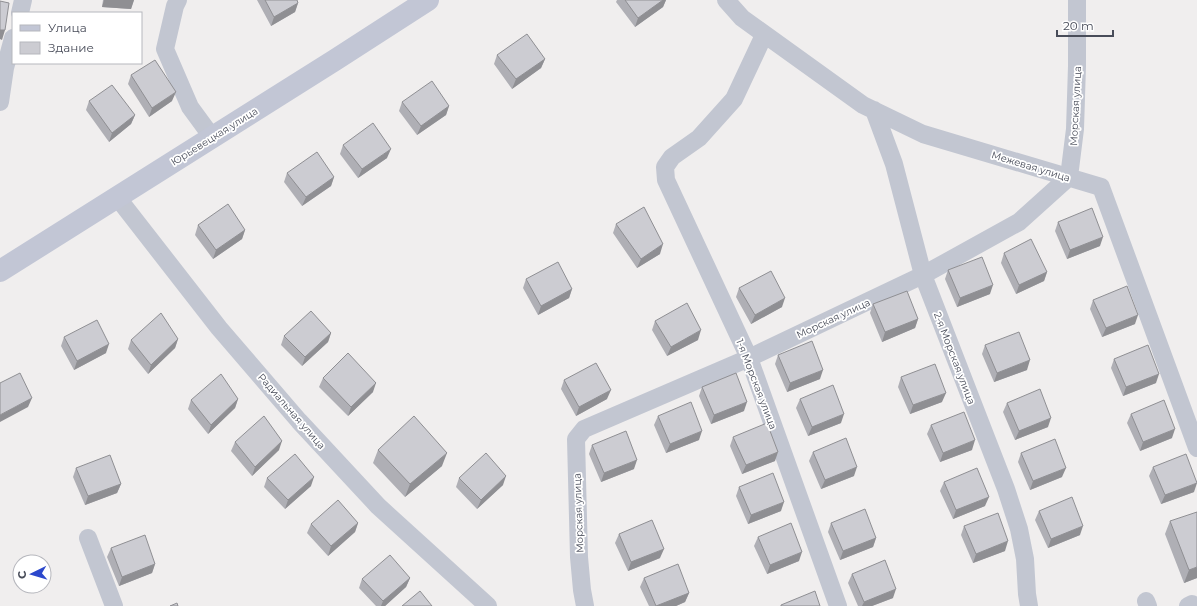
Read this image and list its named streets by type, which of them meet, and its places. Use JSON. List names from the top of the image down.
{
  "streets": {
    "main road": ["Юрьевецкая улица"],
    "street": [
      "Морская улица",
      "Межевая улица",
      "2-я Морская улица",
      "1-я Морская улица",
      "Радиальная улица"
    ]
  },
  "crossings": [
    ["Морская улица", "Межевая улица"],
    ["Морская улица", "2-я Морская улица"],
    ["Морская улица", "1-я Морская улица"],
    ["Юрьевецкая улица", "Радиальная улица"],
    ["Межевая улица", "2-я Морская улица"],
    ["Межевая улица", "1-я Морская улица"]
  ],
  "legend": ["Улица", "Здание"],
  "scale_bar": "20 m",
  "north": "left"
}
